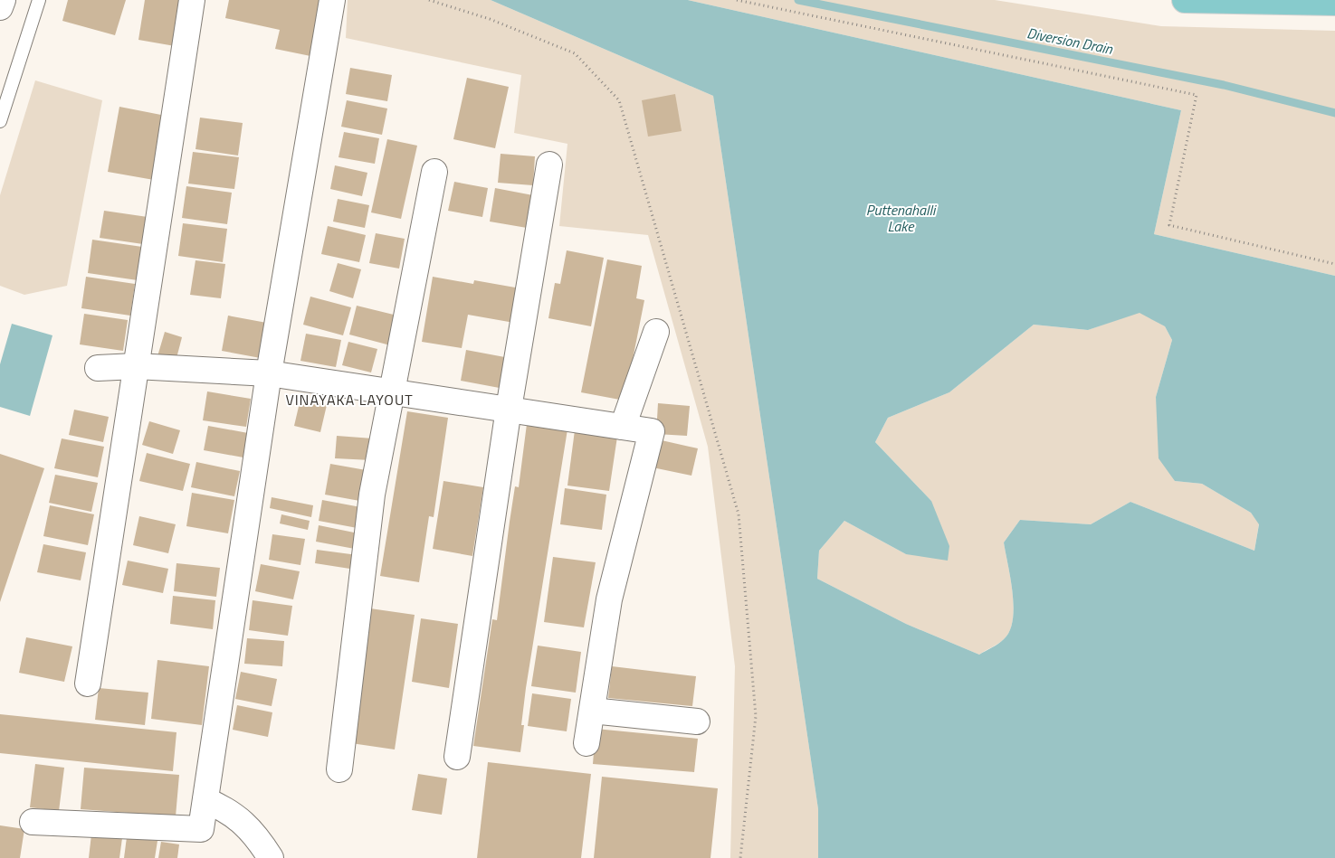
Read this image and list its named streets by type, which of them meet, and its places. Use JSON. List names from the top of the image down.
{
  "districts": ["VINAYAKA LAYOUT"],
  "water": ["Diversion Drain", "Puttenahalli Lake"]
}
